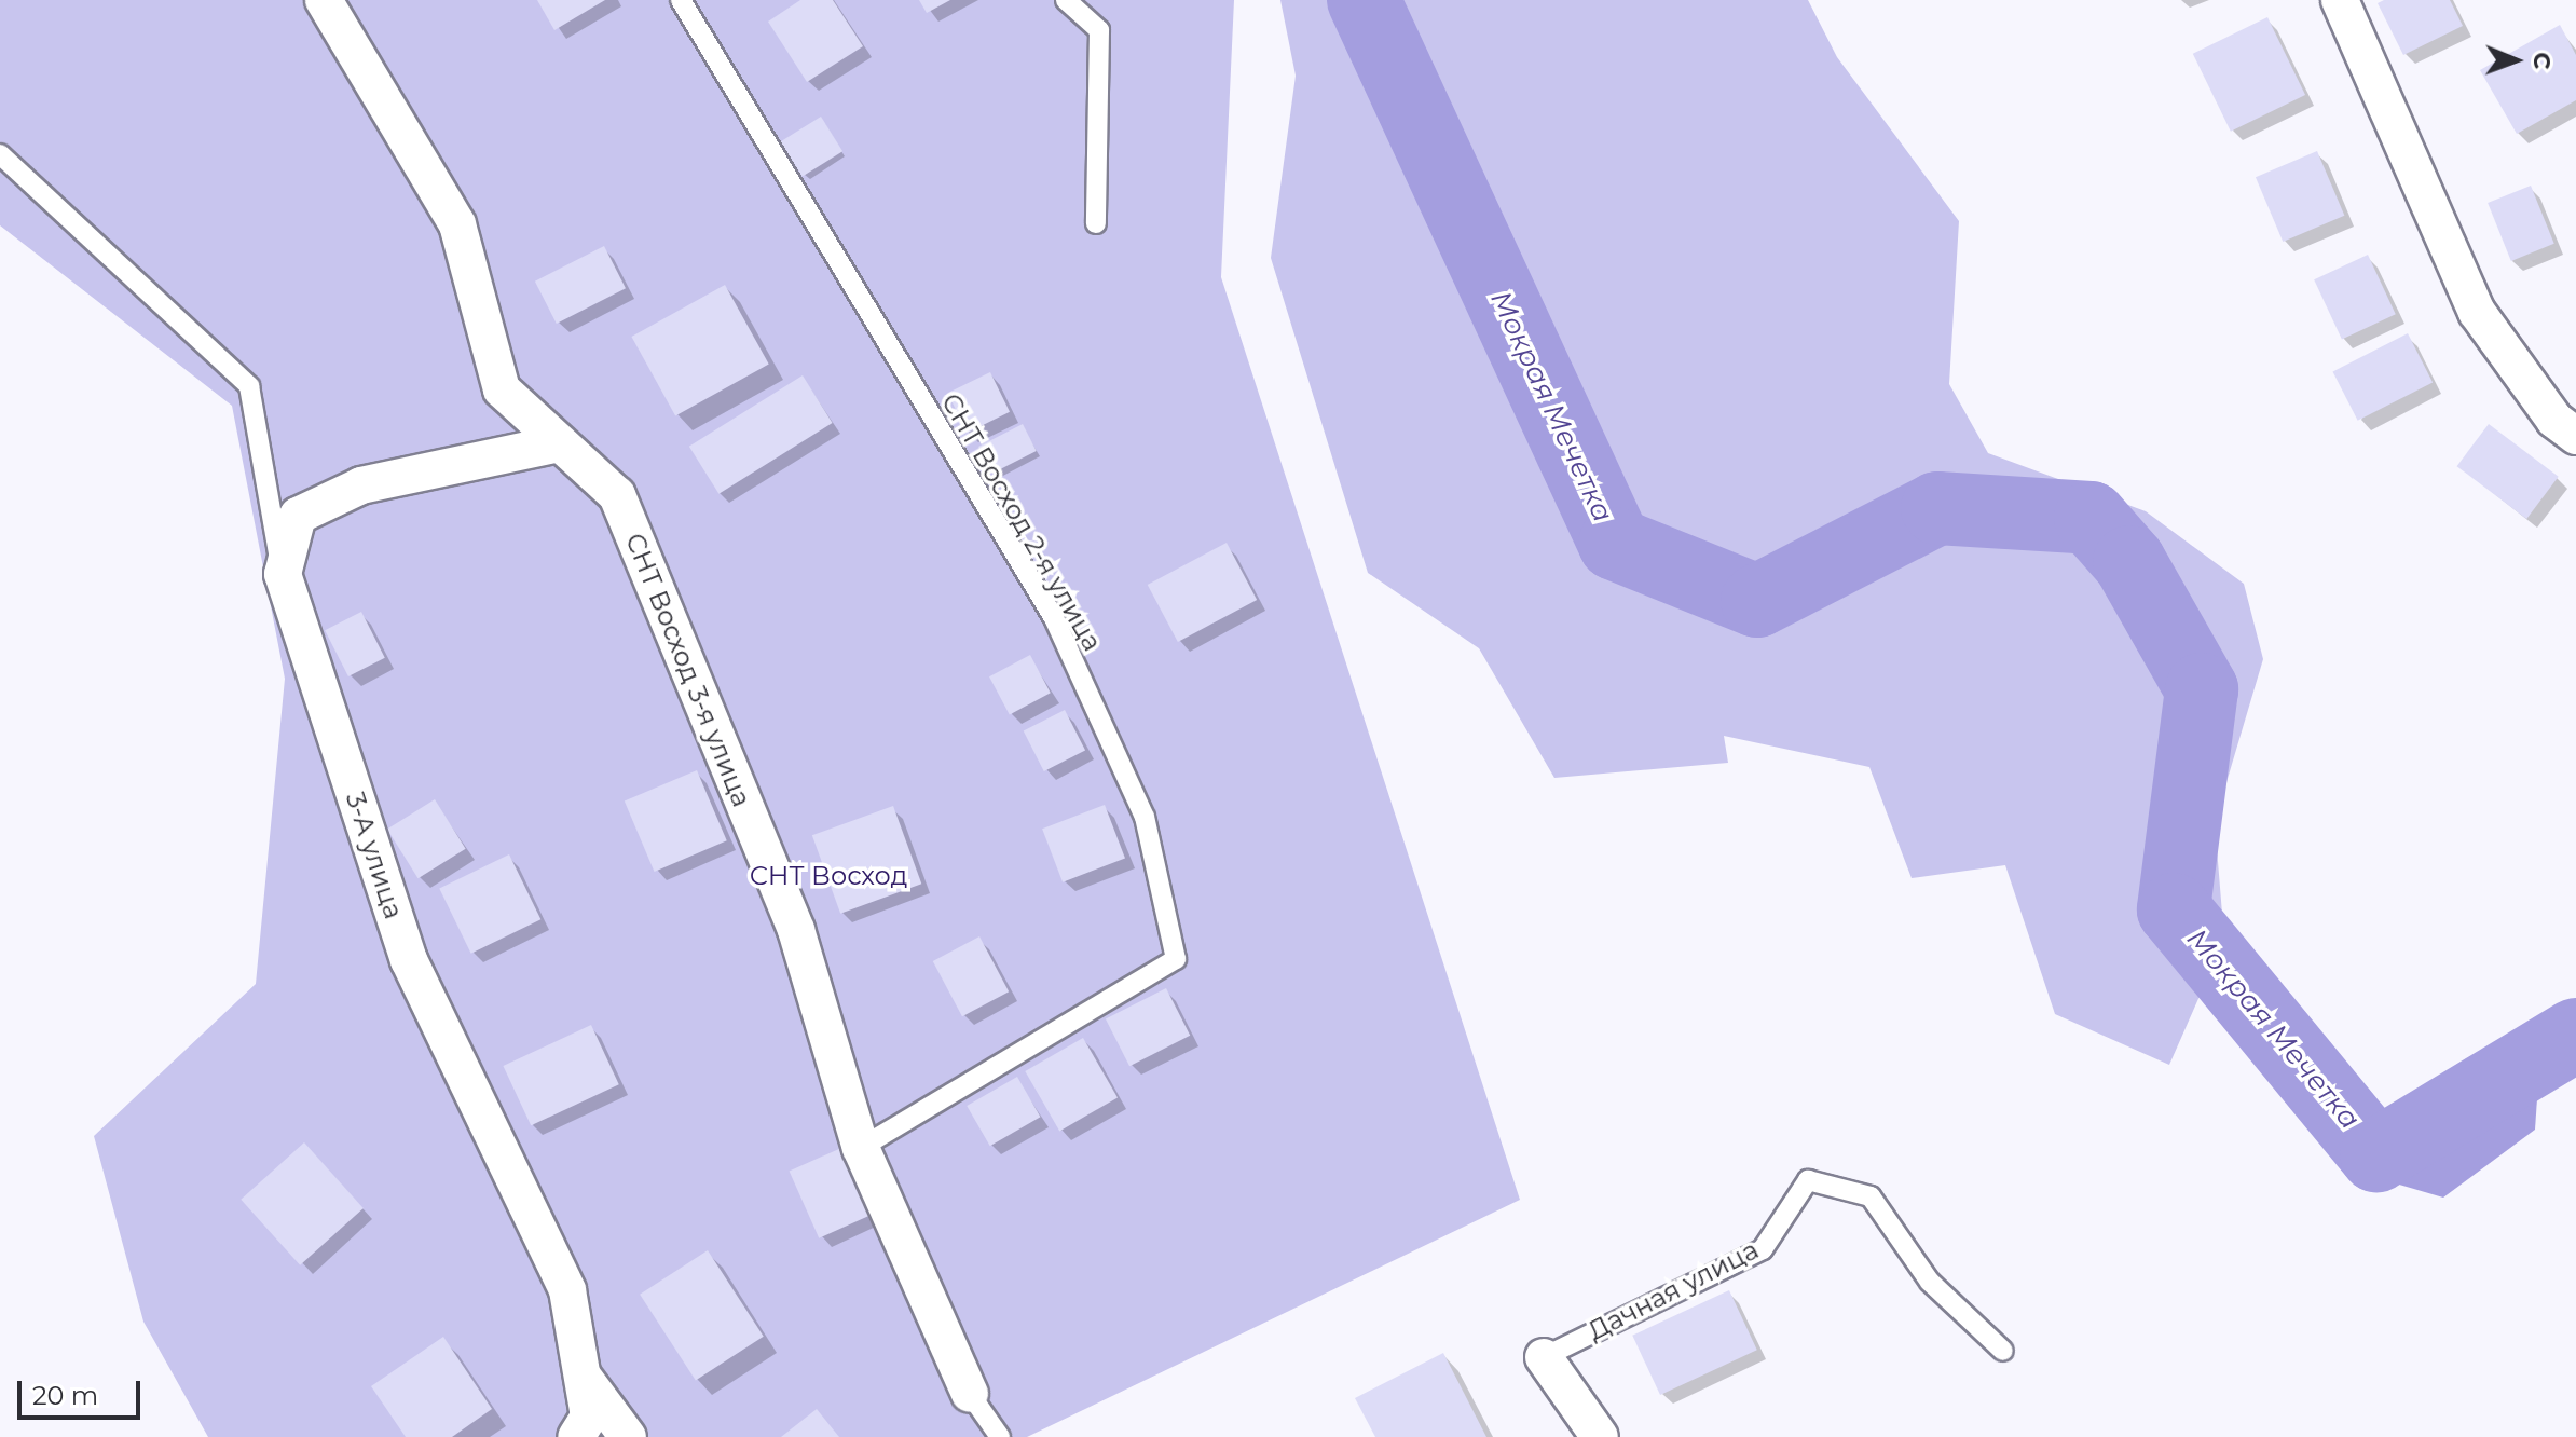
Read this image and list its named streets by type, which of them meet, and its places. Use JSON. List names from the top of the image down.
{
  "streets": {
    "street": ["СНТ Восход 3-я улица", "3-А улица", "Дачная улица"],
    "lane": ["СНТ Восход 2-я улица"]
  },
  "crossings": [
    ["СНТ Восход 2-я улица", "СНТ Восход 3-я улица"]
  ],
  "water": ["Мокрая Мечетка"],
  "parks": ["СНТ Восход"],
  "scale_bar": "20 m",
  "north": "right"
}
